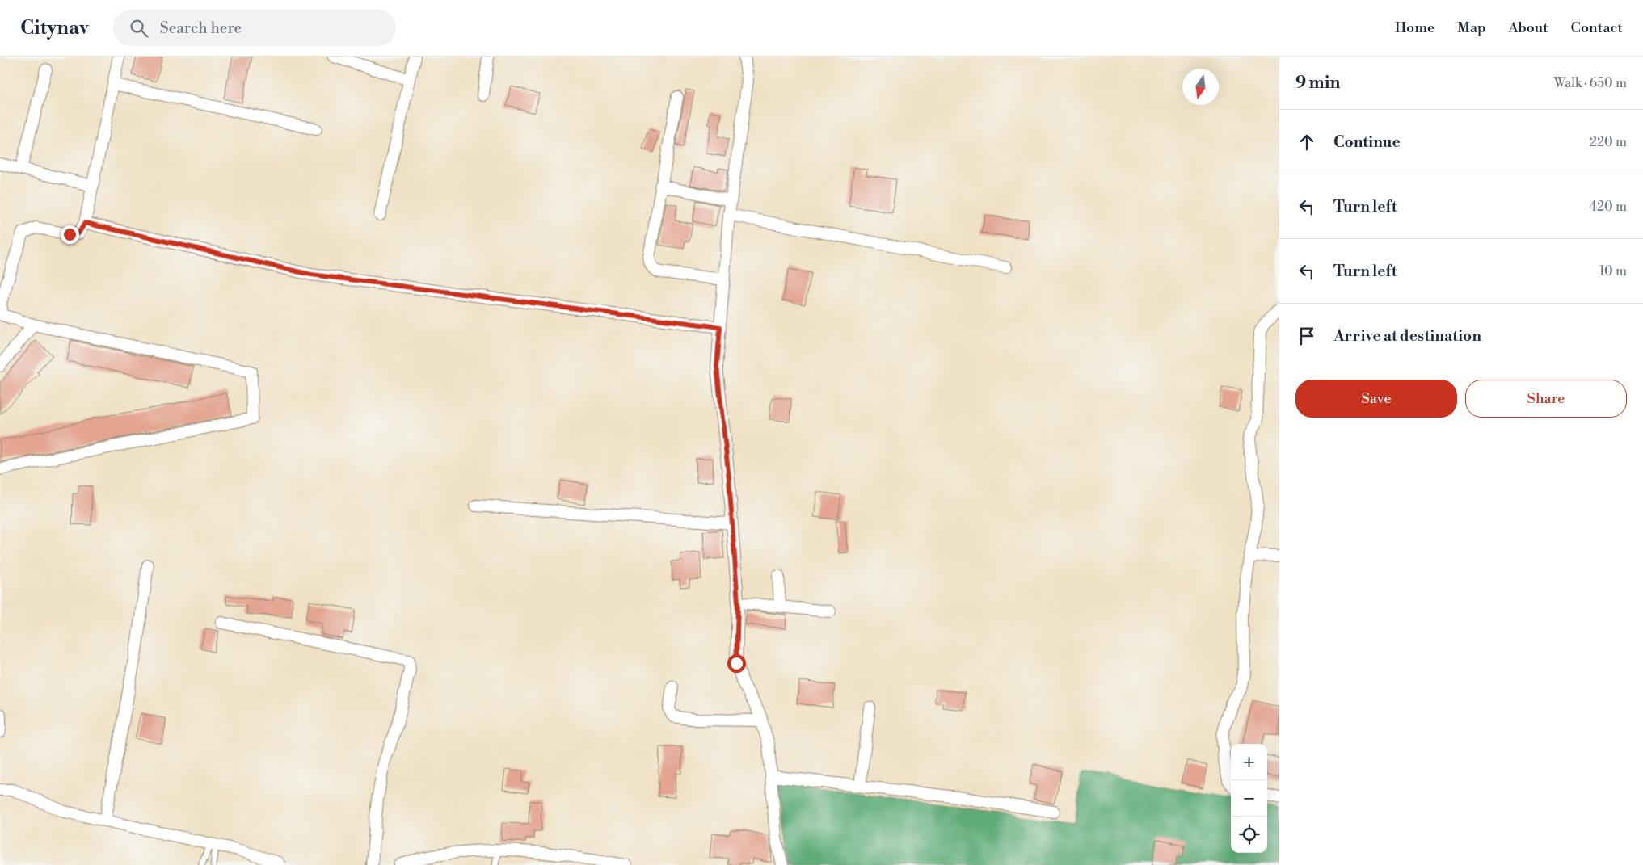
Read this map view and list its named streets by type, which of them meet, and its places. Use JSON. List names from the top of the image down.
{
  "north": "bottom",
  "page": {
    "header": "Citynav",
    "search": "Search here",
    "nav": [
      "Home",
      "Map",
      "About",
      "Contact"
    ],
    "heading": ["9 min", "Walk · 650 m"],
    "list": [
      ["Continue", "220 m"],
      ["Turn left", "420 m"],
      ["Turn left", "10 m"],
      "Arrive at destination"
    ],
    "buttons": ["Save", "Share"],
    "map_buttons": ["+", "−"]
  }
}
